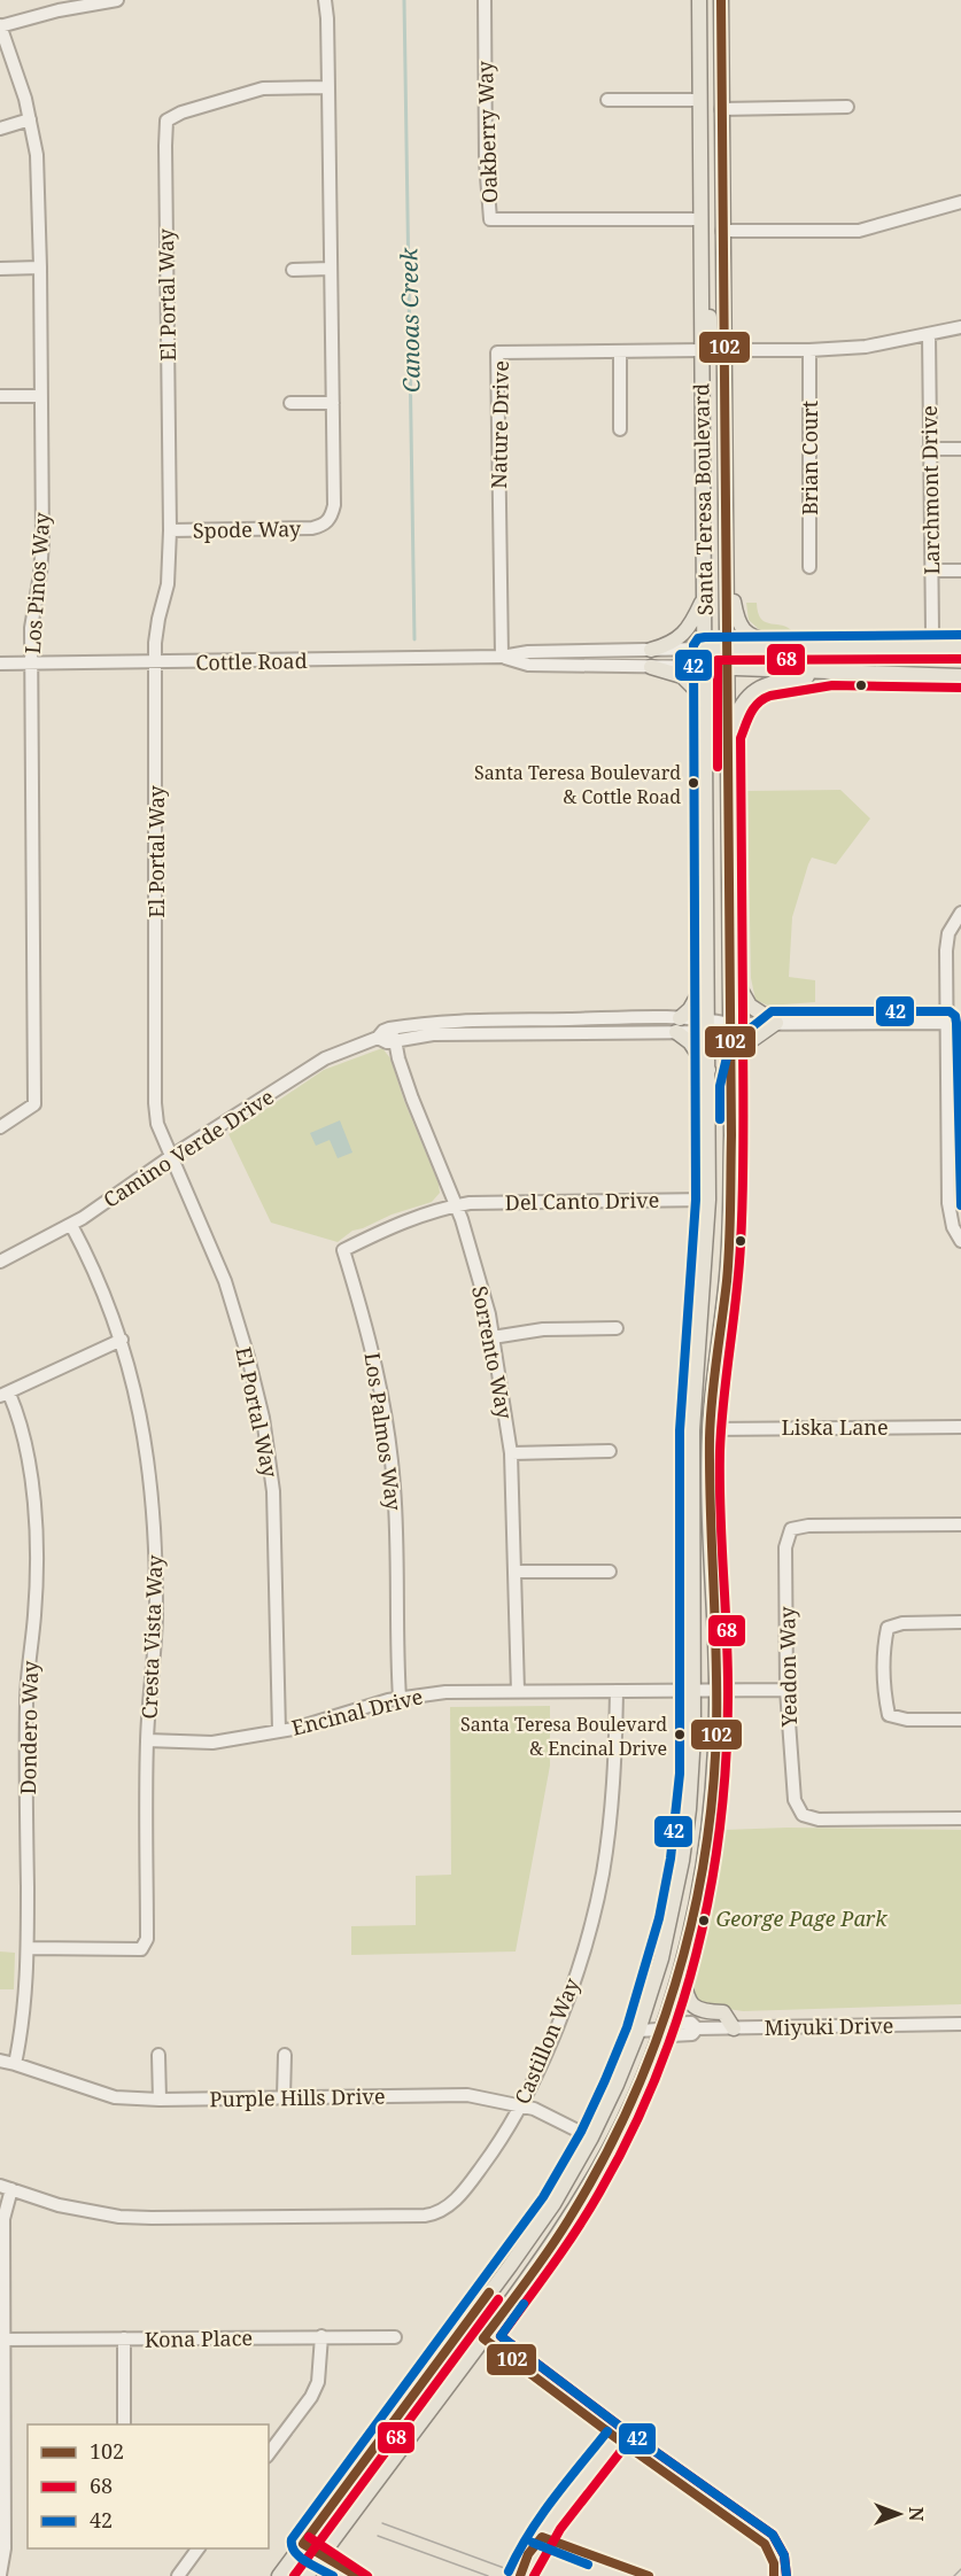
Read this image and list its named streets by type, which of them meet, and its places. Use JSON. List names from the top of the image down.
{
  "streets": {
    "main road": ["Santa Teresa Boulevard", "Cottle Road"],
    "street": [
      "Oakberry Way",
      "El Portal Way",
      "Nature Drive",
      "Brian Court",
      "Larchmont Drive",
      "Spode Way",
      "Los Pinos Way",
      "Camino Verde Drive",
      "Del Canto Drive",
      "Sorrento Way",
      "Liska Lane",
      "Los Palmos Way",
      "Cresta Vista Way",
      "Yeadon Way",
      "Encinal Drive",
      "Dondero Way",
      "Miyuki Drive",
      "Castillon Way",
      "Purple Hills Drive",
      "Kona Place"
    ]
  },
  "crossings": [
    ["Oakberry Way", "Santa Teresa Boulevard"],
    ["El Portal Way", "Spode Way"],
    ["El Portal Way", "Cottle Road"],
    ["El Portal Way", "Camino Verde Drive"],
    ["El Portal Way", "Encinal Drive"],
    ["Nature Drive", "Santa Teresa Boulevard"],
    ["Nature Drive", "Cottle Road"],
    ["Larchmont Drive", "Cottle Road"],
    ["Santa Teresa Boulevard", "Cottle Road"],
    ["Santa Teresa Boulevard", "Camino Verde Drive"],
    ["Santa Teresa Boulevard", "Del Canto Drive"],
    ["Santa Teresa Boulevard", "Liska Lane"],
    ["Santa Teresa Boulevard", "Encinal Drive"],
    ["Santa Teresa Boulevard", "Miyuki Drive"],
    ["Santa Teresa Boulevard", "Purple Hills Drive"],
    ["Los Pinos Way", "Cottle Road"],
    ["Camino Verde Drive", "Sorrento Way"],
    ["Camino Verde Drive", "Cresta Vista Way"],
    ["Del Canto Drive", "Sorrento Way"],
    ["Del Canto Drive", "Los Palmos Way"],
    ["Sorrento Way", "Los Palmos Way"],
    ["Sorrento Way", "Encinal Drive"],
    ["Los Palmos Way", "Encinal Drive"],
    ["Cresta Vista Way", "Encinal Drive"],
    ["Cresta Vista Way", "Dondero Way"],
    ["Yeadon Way", "Encinal Drive"],
    ["Encinal Drive", "Castillon Way"],
    ["Dondero Way", "Purple Hills Drive"],
    ["Castillon Way", "Purple Hills Drive"]
  ],
  "water": ["Canoas Creek"],
  "parks": ["George Page Park"],
  "places": ["Santa Teresa Boulevard & Cottle Road", "Santa Teresa Boulevard & Encinal Drive"],
  "lines": ["transit line 102", "transit line 42", "transit line 68"],
  "legend": ["102", "68", "42"],
  "north": "right"
}
